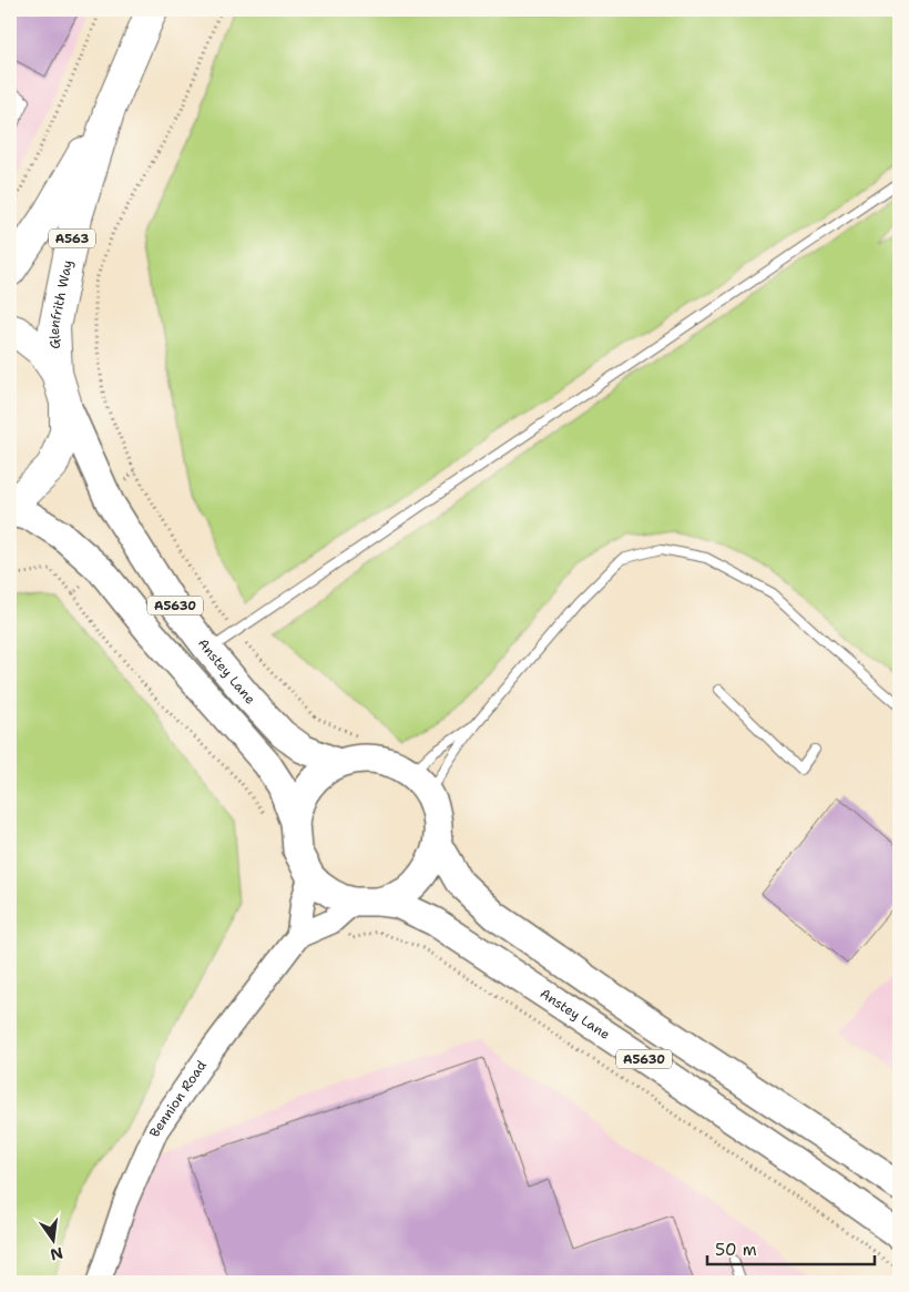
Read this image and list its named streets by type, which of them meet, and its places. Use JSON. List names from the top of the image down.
{
  "streets": {
    "highway": ["A563", "Glenfrith Way"],
    "main road": ["A5630", "Anstey Lane"],
    "street": ["Bennion Road"]
  },
  "crossings": [
    ["A5630", "Anstey Lane"],
    ["A5630", "Bennion Road"],
    ["Anstey Lane", "Bennion Road"]
  ],
  "scale_bar": "50 m",
  "north": "bottom"
}
